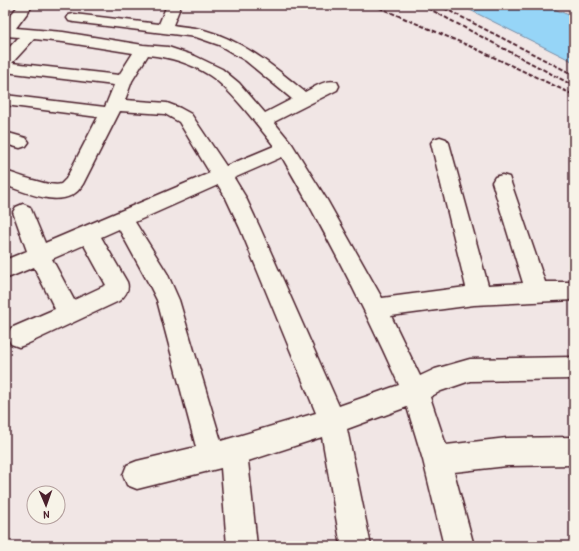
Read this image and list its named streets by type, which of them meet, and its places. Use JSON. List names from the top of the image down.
{
  "north": "bottom"
}
